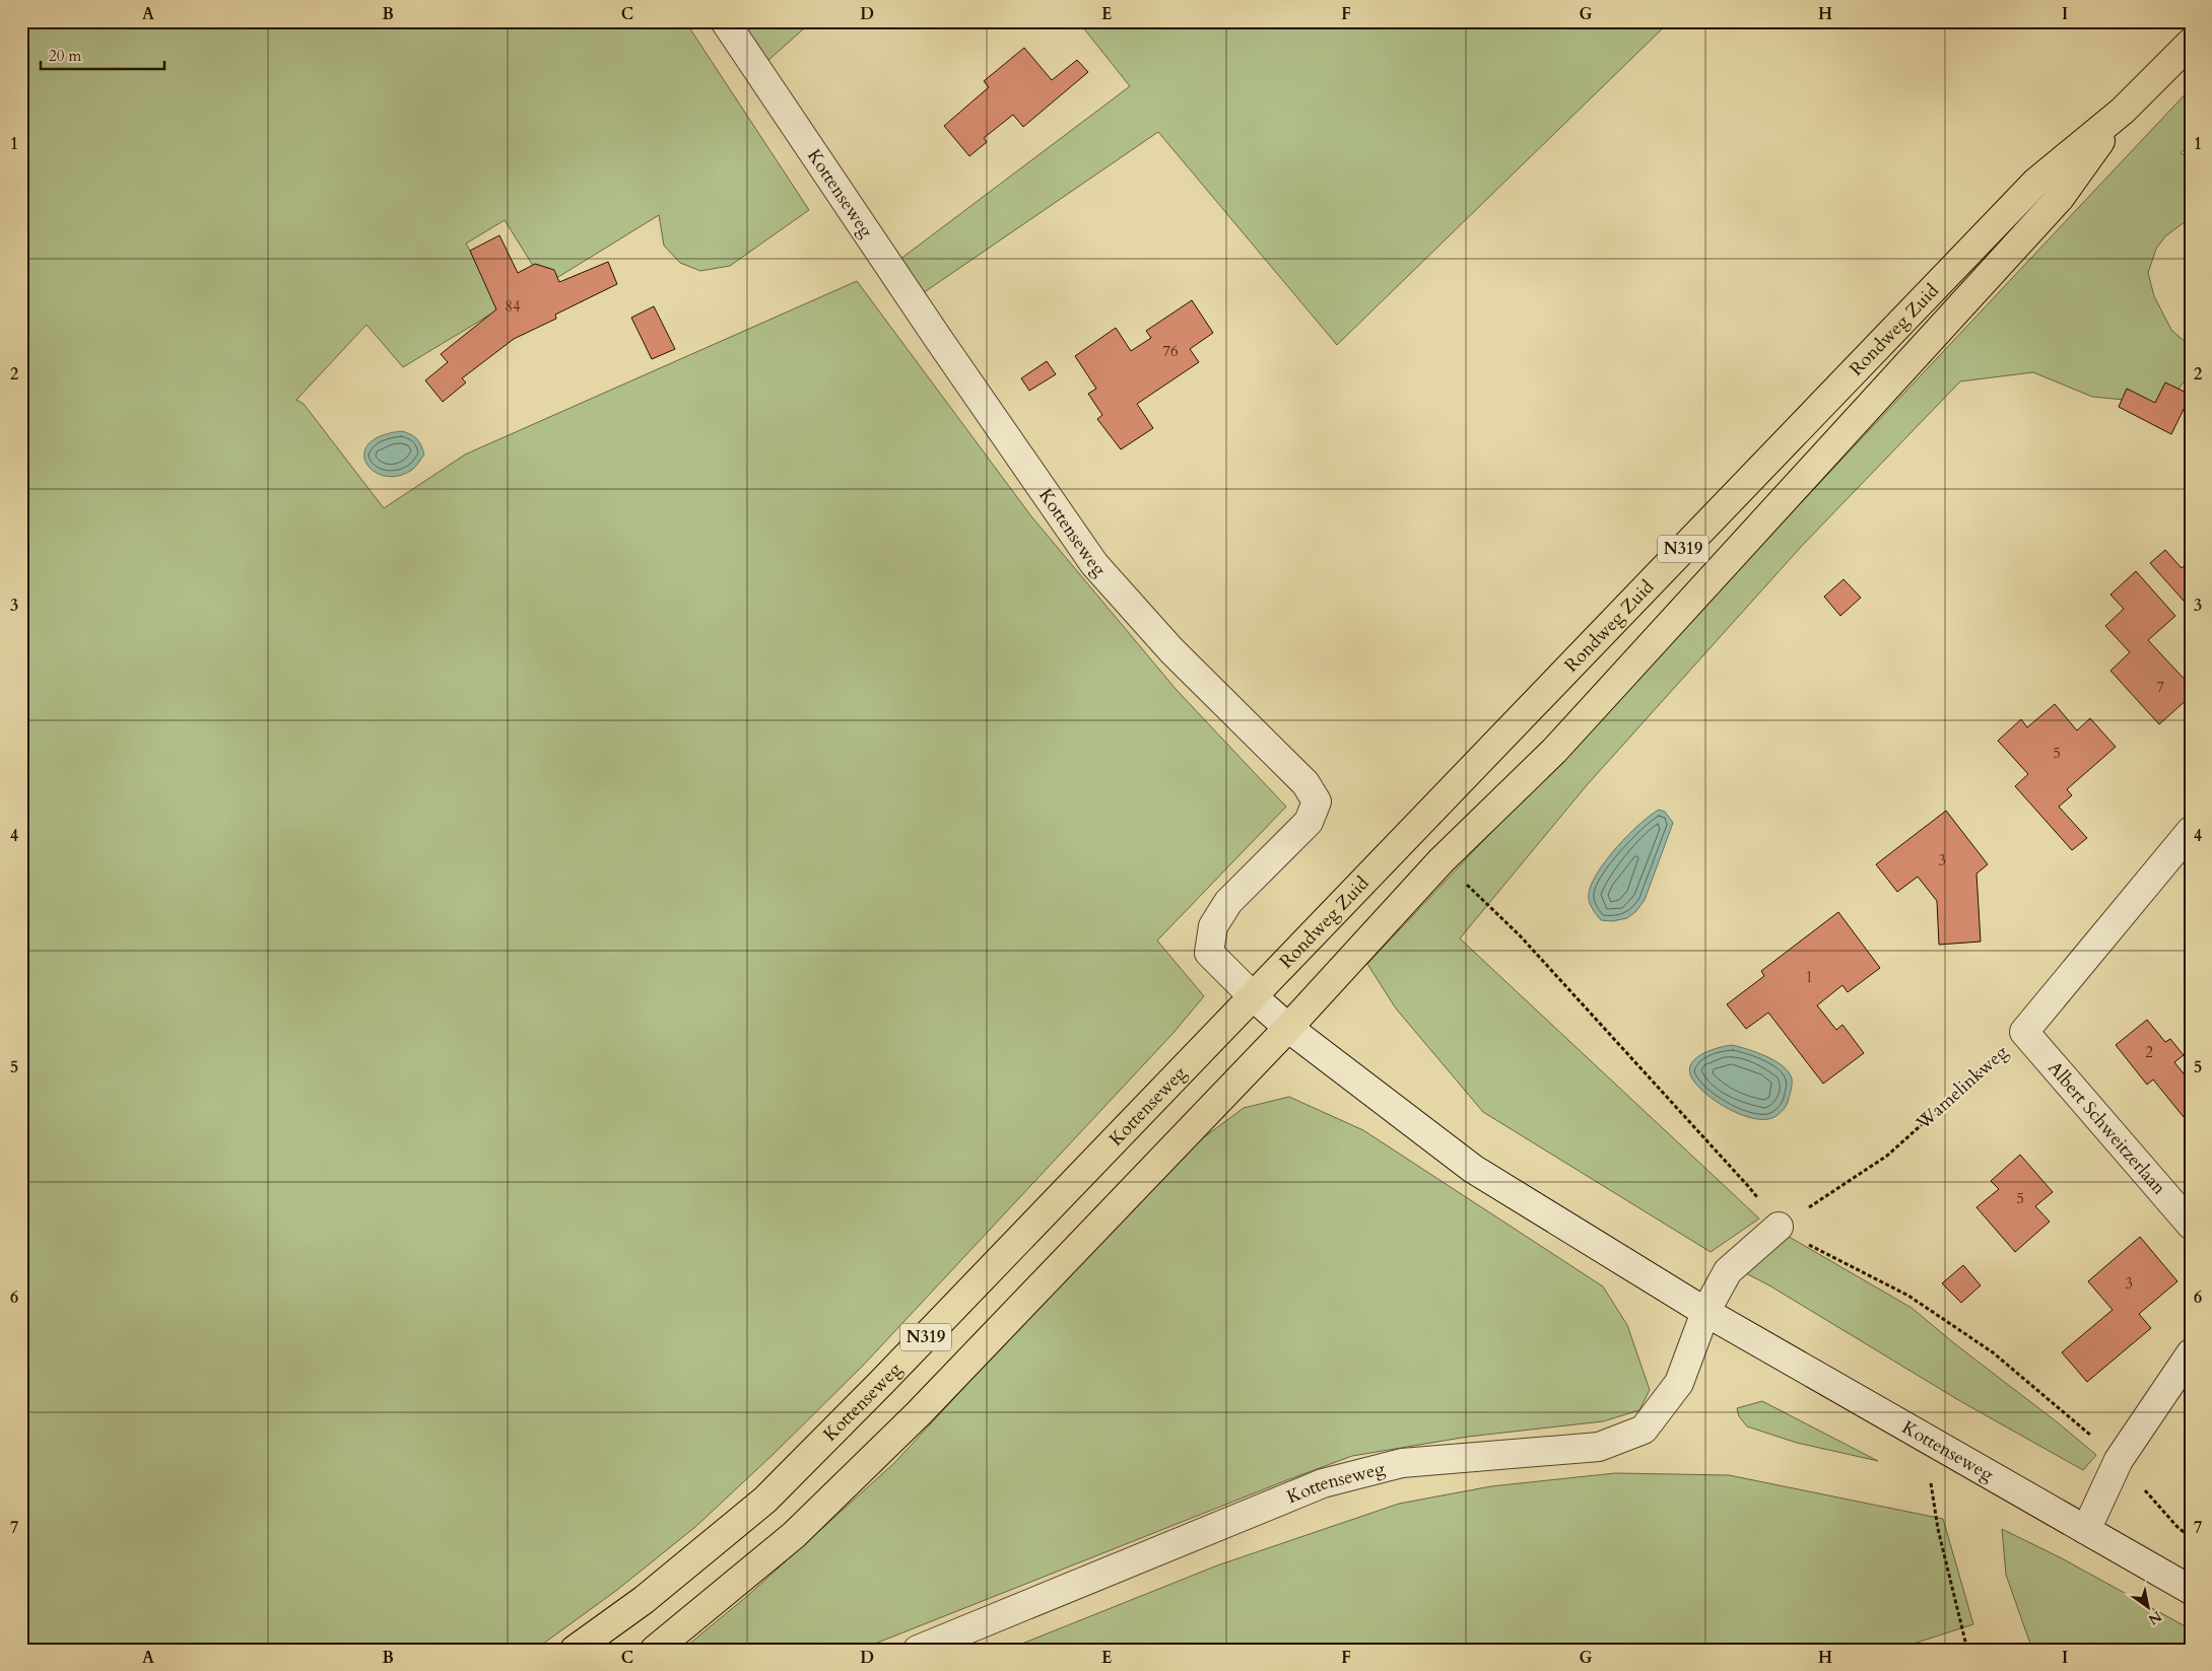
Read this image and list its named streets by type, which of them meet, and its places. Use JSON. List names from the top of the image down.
{
  "streets": {
    "main road": ["Kottenseweg", "Rondweg Zuid", "N319"],
    "street": ["Wamelinkweg", "Albert Schweitzerlaan"]
  },
  "crossings": [
    ["Kottenseweg", "Rondweg Zuid"],
    ["Kottenseweg", "N319"],
    ["Rondweg Zuid", "N319"],
    ["Wamelinkweg", "Albert Schweitzerlaan"]
  ],
  "house_numbers": [
    "84",
    "76",
    "7",
    "5",
    "3",
    "1",
    "2",
    "5",
    "3"
  ],
  "scale_bar": "20 m",
  "north": "bottom right",
  "grid": {
    "columns": [
      "A",
      "B",
      "C",
      "D",
      "E",
      "F",
      "G",
      "H",
      "I"
    ],
    "rows": [
      "1",
      "2",
      "3",
      "4",
      "5",
      "6",
      "7"
    ]
  }
}
